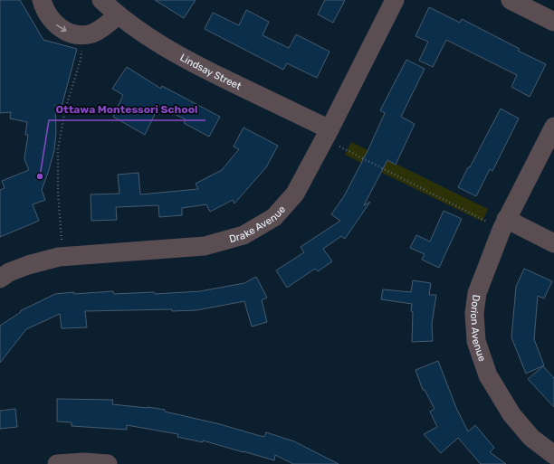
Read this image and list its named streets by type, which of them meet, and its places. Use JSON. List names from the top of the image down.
{
  "streets": {
    "street": ["Lindsay Street", "Drake Avenue", "Dorion Avenue"]
  },
  "crossings": [
    ["Lindsay Street", "Drake Avenue"]
  ],
  "places": ["Ottawa Montessori School"]
}
